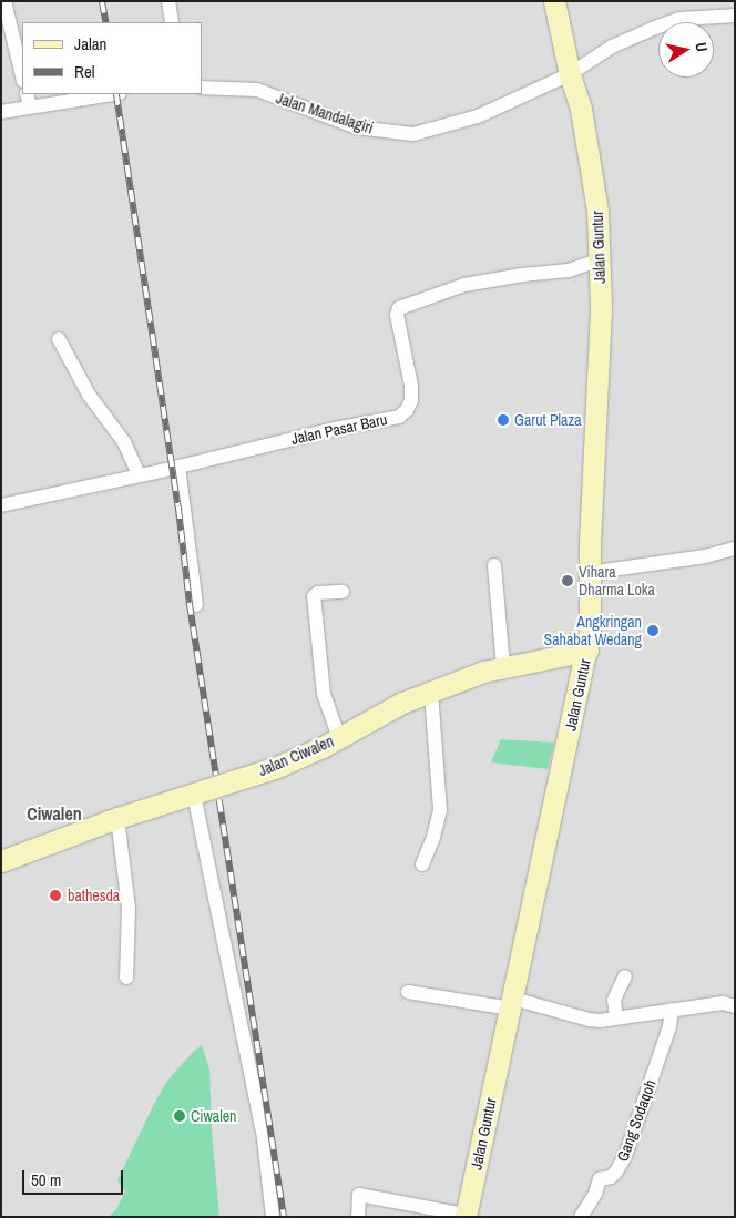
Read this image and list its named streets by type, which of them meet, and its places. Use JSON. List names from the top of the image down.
{
  "streets": {
    "street": [
      "Jalan Mandalagiri",
      "Jalan Guntur",
      "Jalan Pasar Baru",
      "Jalan Ciwalen",
      "Gang Sodaqoh"
    ]
  },
  "crossings": [
    ["Jalan Mandalagiri", "Jalan Guntur"],
    ["Jalan Guntur", "Jalan Pasar Baru"],
    ["Jalan Guntur", "Jalan Ciwalen"]
  ],
  "districts": ["Ciwalen"],
  "places": [
    "Garut Plaza",
    "Vihara Dharma Loka",
    "Angkringan Sahabat Wedang",
    "bathesda",
    "Ciwalen"
  ],
  "legend": ["Jalan", "Rel"],
  "scale_bar": "50 m",
  "north": "right"
}
